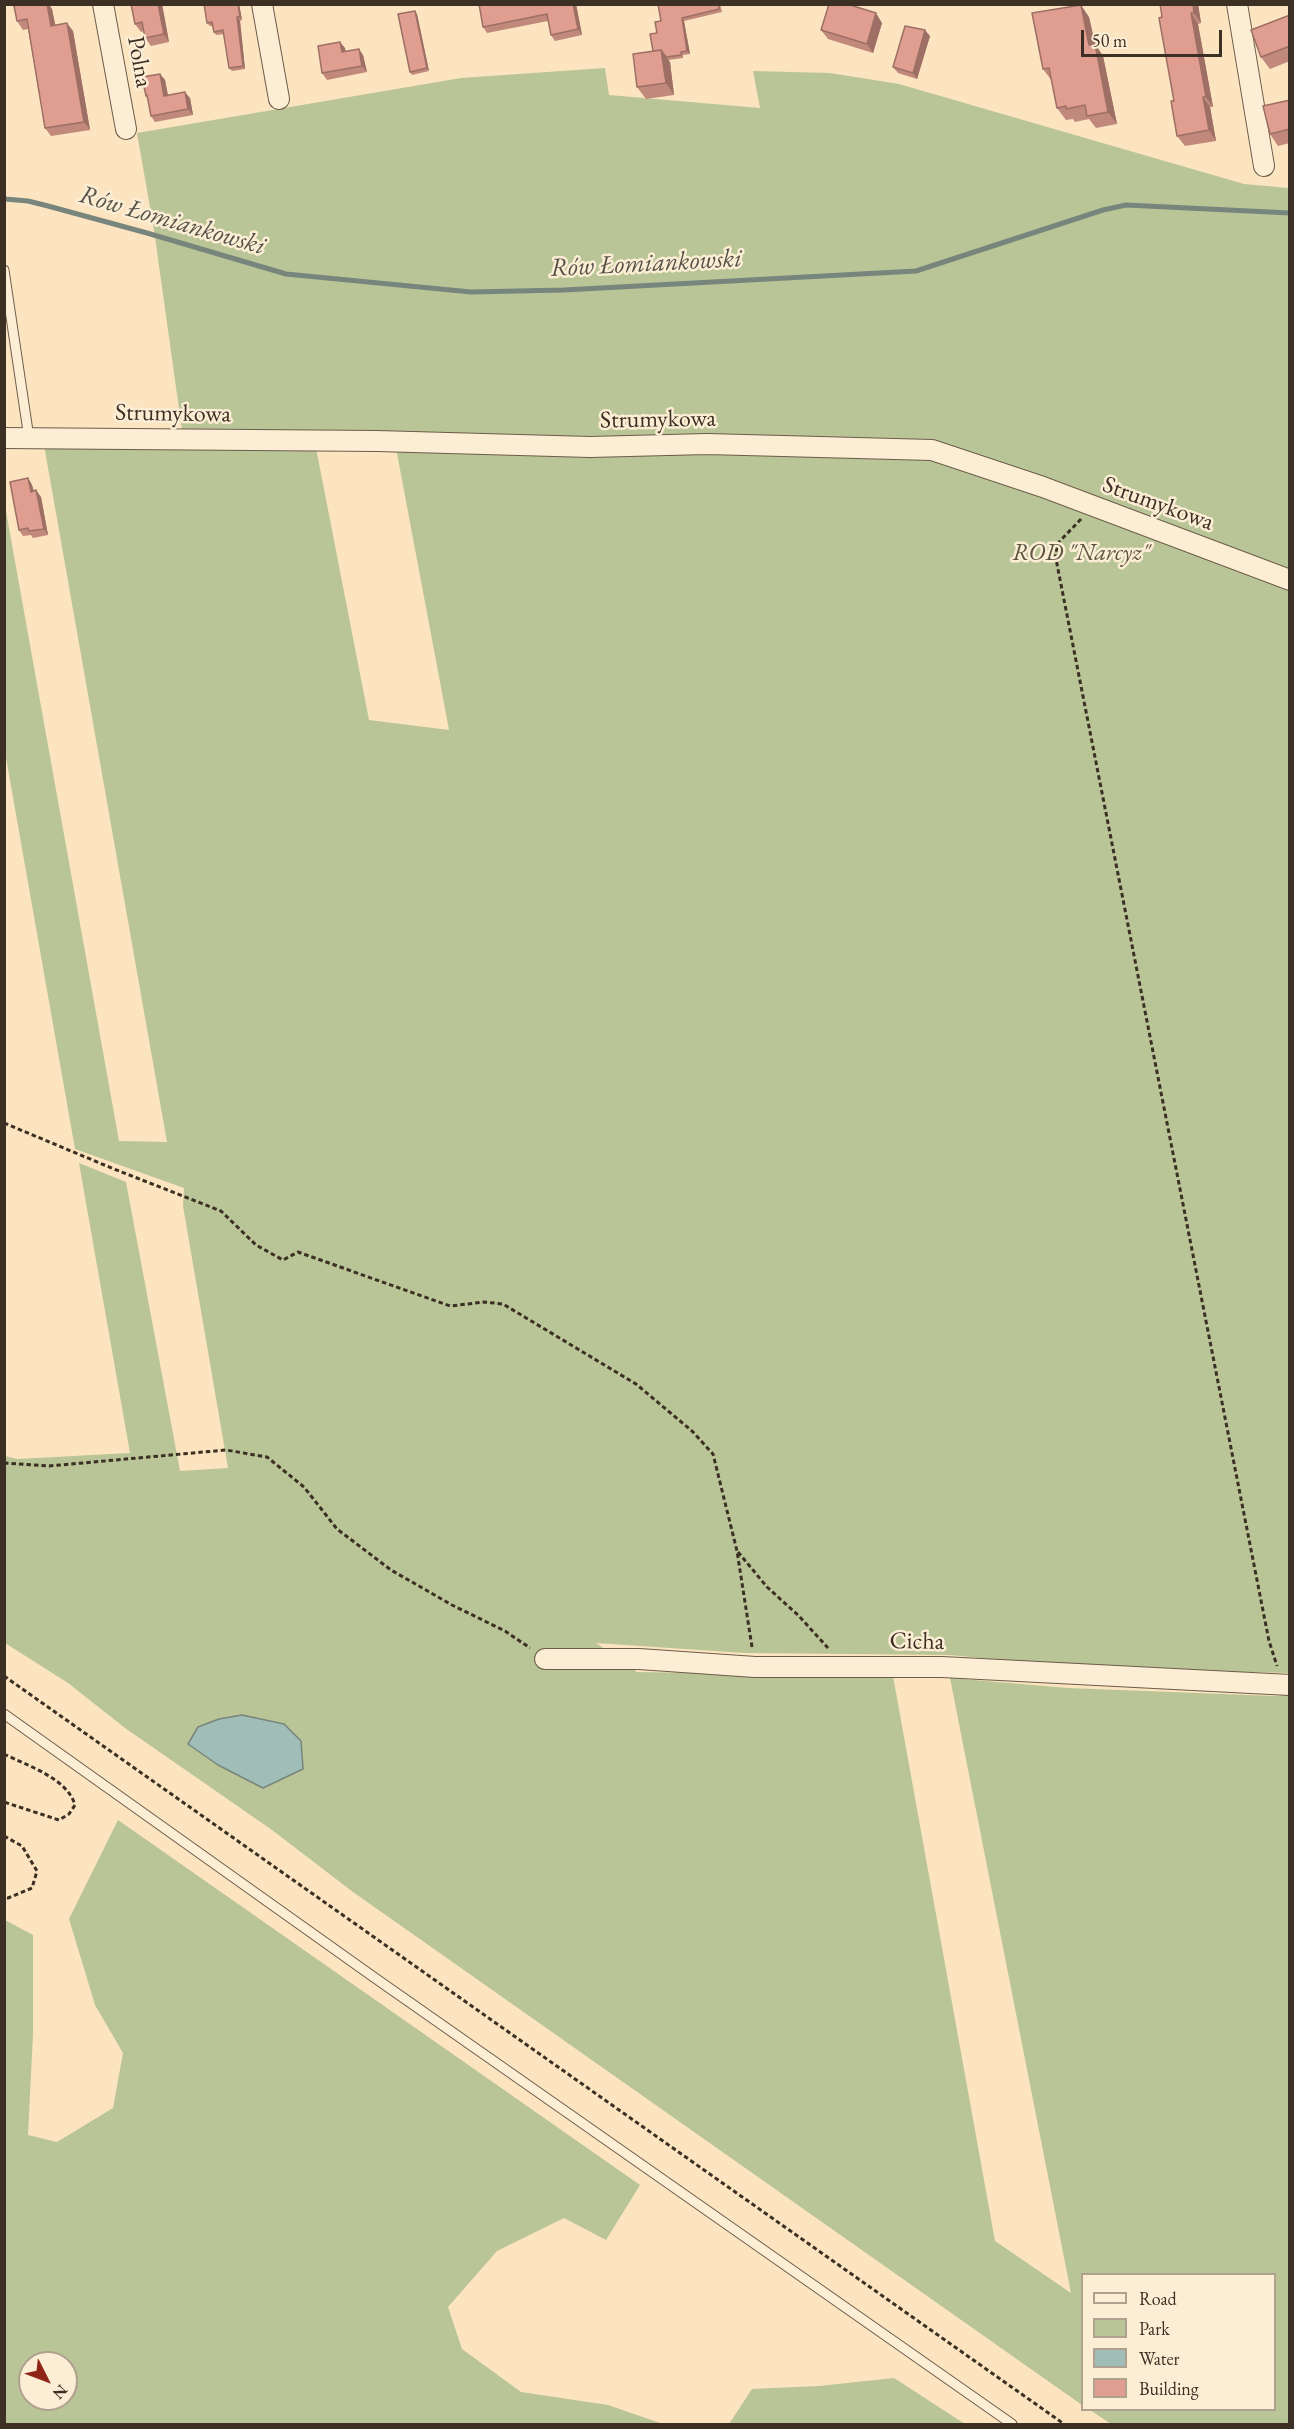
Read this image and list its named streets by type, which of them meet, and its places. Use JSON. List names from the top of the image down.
{
  "streets": {
    "street": ["Polna", "Strumykowa", "Cicha"]
  },
  "water": ["Rów Łomiankowski"],
  "parks": ["ROD \"Narcyz\""],
  "legend": [
    "Road",
    "Park",
    "Water",
    "Building"
  ],
  "scale_bar": "50 m",
  "north": "bottom right"
}
